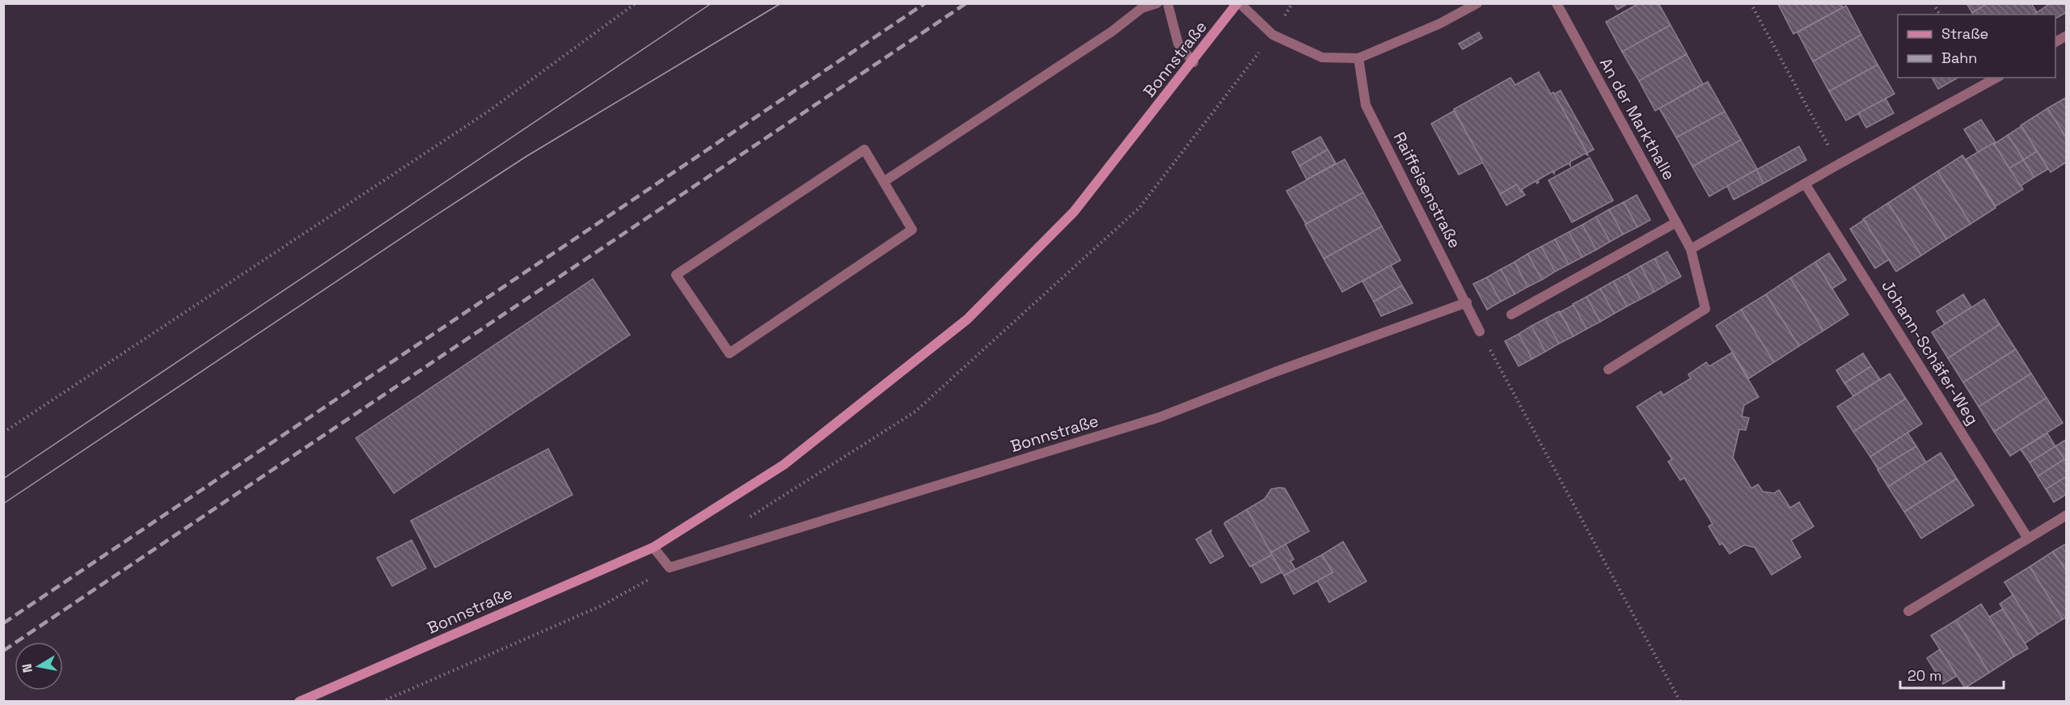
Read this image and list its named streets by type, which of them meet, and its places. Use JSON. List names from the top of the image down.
{
  "streets": {
    "main road": ["Bonnstraße"],
    "street": ["An der Markthalle", "Raiffeisenstraße", "Johann-Schäfer-Weg"]
  },
  "crossings": [
    ["Bonnstraße", "Raiffeisenstraße"]
  ],
  "legend": ["Straße", "Bahn"],
  "scale_bar": "20 m",
  "north": "left"
}
